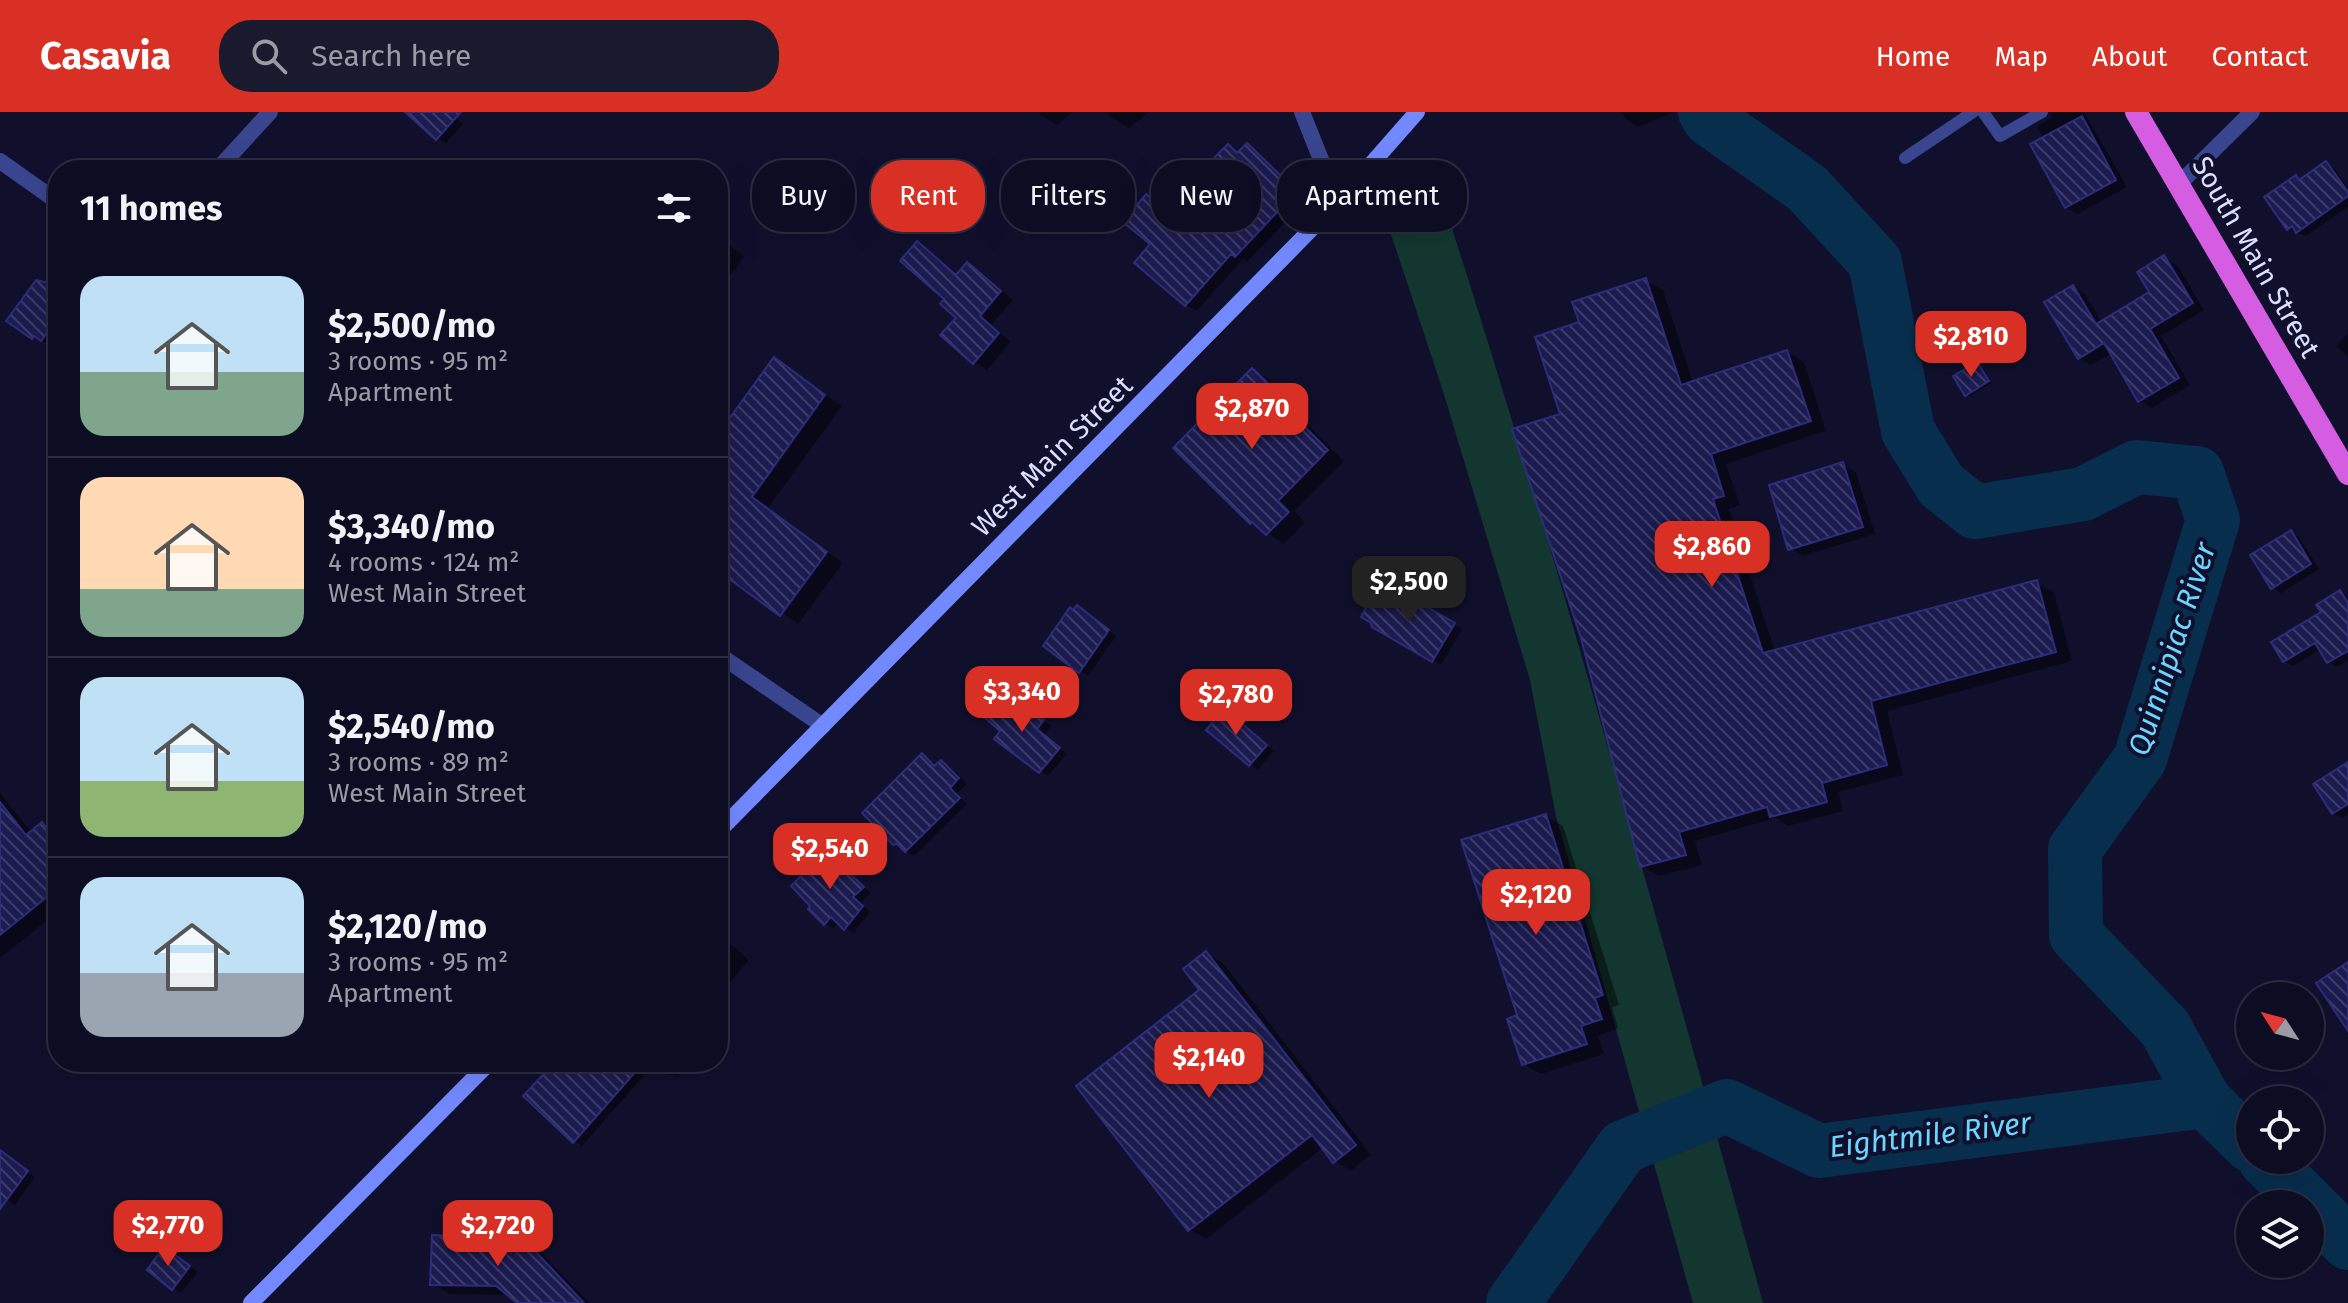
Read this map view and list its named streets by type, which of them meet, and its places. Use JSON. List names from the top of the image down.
{
  "streets": {
    "highway": ["South Main Street"],
    "main road": ["West Main Street"]
  },
  "water": ["Quinnipiac River", "Eightmile River"],
  "north": "top left",
  "page": {
    "header": "Casavia",
    "search": "Search here",
    "nav": [
      "Home",
      "Map",
      "About",
      "Contact"
    ],
    "chip": [
      "Buy",
      "Rent",
      "Filters",
      "New",
      "Apartment"
    ],
    "heading": "11 homes",
    "list": [
      {
        "name": "$2,500/mo",
        "note": "3 rooms · 95 m² · Apartment"
      },
      {
        "name": "$3,340/mo",
        "note": "4 rooms · 124 m² · West Main Street"
      },
      {
        "name": "$2,540/mo",
        "note": "3 rooms · 89 m² · West Main Street"
      },
      {
        "name": "$2,120/mo",
        "note": "3 rooms · 95 m² · Apartment"
      }
    ],
    "price": [
      "$2,810",
      "$2,870",
      "$2,860",
      "$2,500",
      "$3,340",
      "$2,780",
      "$2,540",
      "$2,120",
      "$2,140",
      "$2,770",
      "$2,720"
    ]
  }
}
